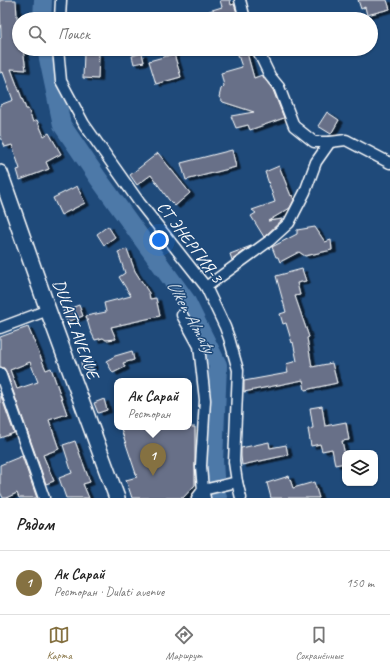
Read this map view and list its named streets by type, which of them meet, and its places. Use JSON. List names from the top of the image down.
{
  "streets": {
    "main road": ["DULATI AVENUE"],
    "street": ["СТ ЭНЕРГИЯ-3"]
  },
  "water": ["Ulken Almaty"],
  "page": {
    "search": "Поиск",
    "popup": ["Ак Сарай", "Ресторан"],
    "pins": "1",
    "heading": "Рядом",
    "list": [
      {
        "mark": "1",
        "name": "Ак Сарай",
        "note": "Ресторан · Dulati avenue",
        "value": "150 m"
      }
    ],
    "nav": ["Карта", "Маршрут", "Сохранённые"]
  }
}
